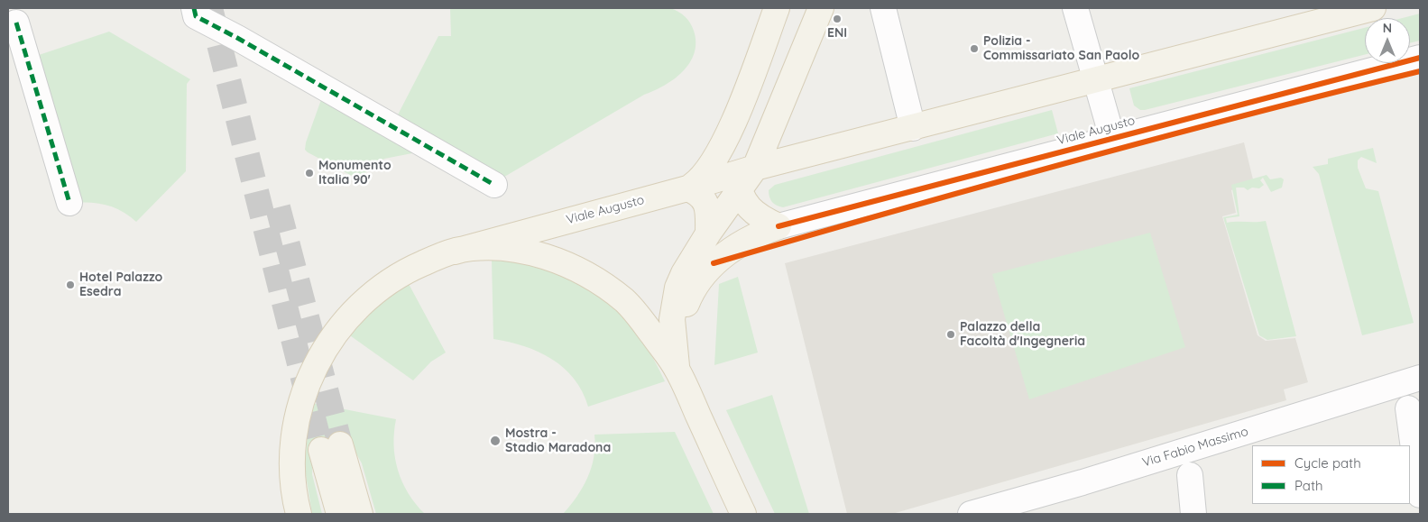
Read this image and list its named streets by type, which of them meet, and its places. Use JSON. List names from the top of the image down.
{
  "streets": {
    "main road": ["Viale Augusto"],
    "street": ["Via Fabio Massimo"]
  },
  "places": [
    "ENI",
    "Polizia - Commissariato San Paolo",
    "Monumento Italia 90'",
    "Hotel Palazzo Esedra",
    "Palazzo della Facoltà d'Ingegneria",
    "Mostra - Stadio Maradona"
  ],
  "legend": ["Cycle path", "Path"],
  "north": "top"
}
